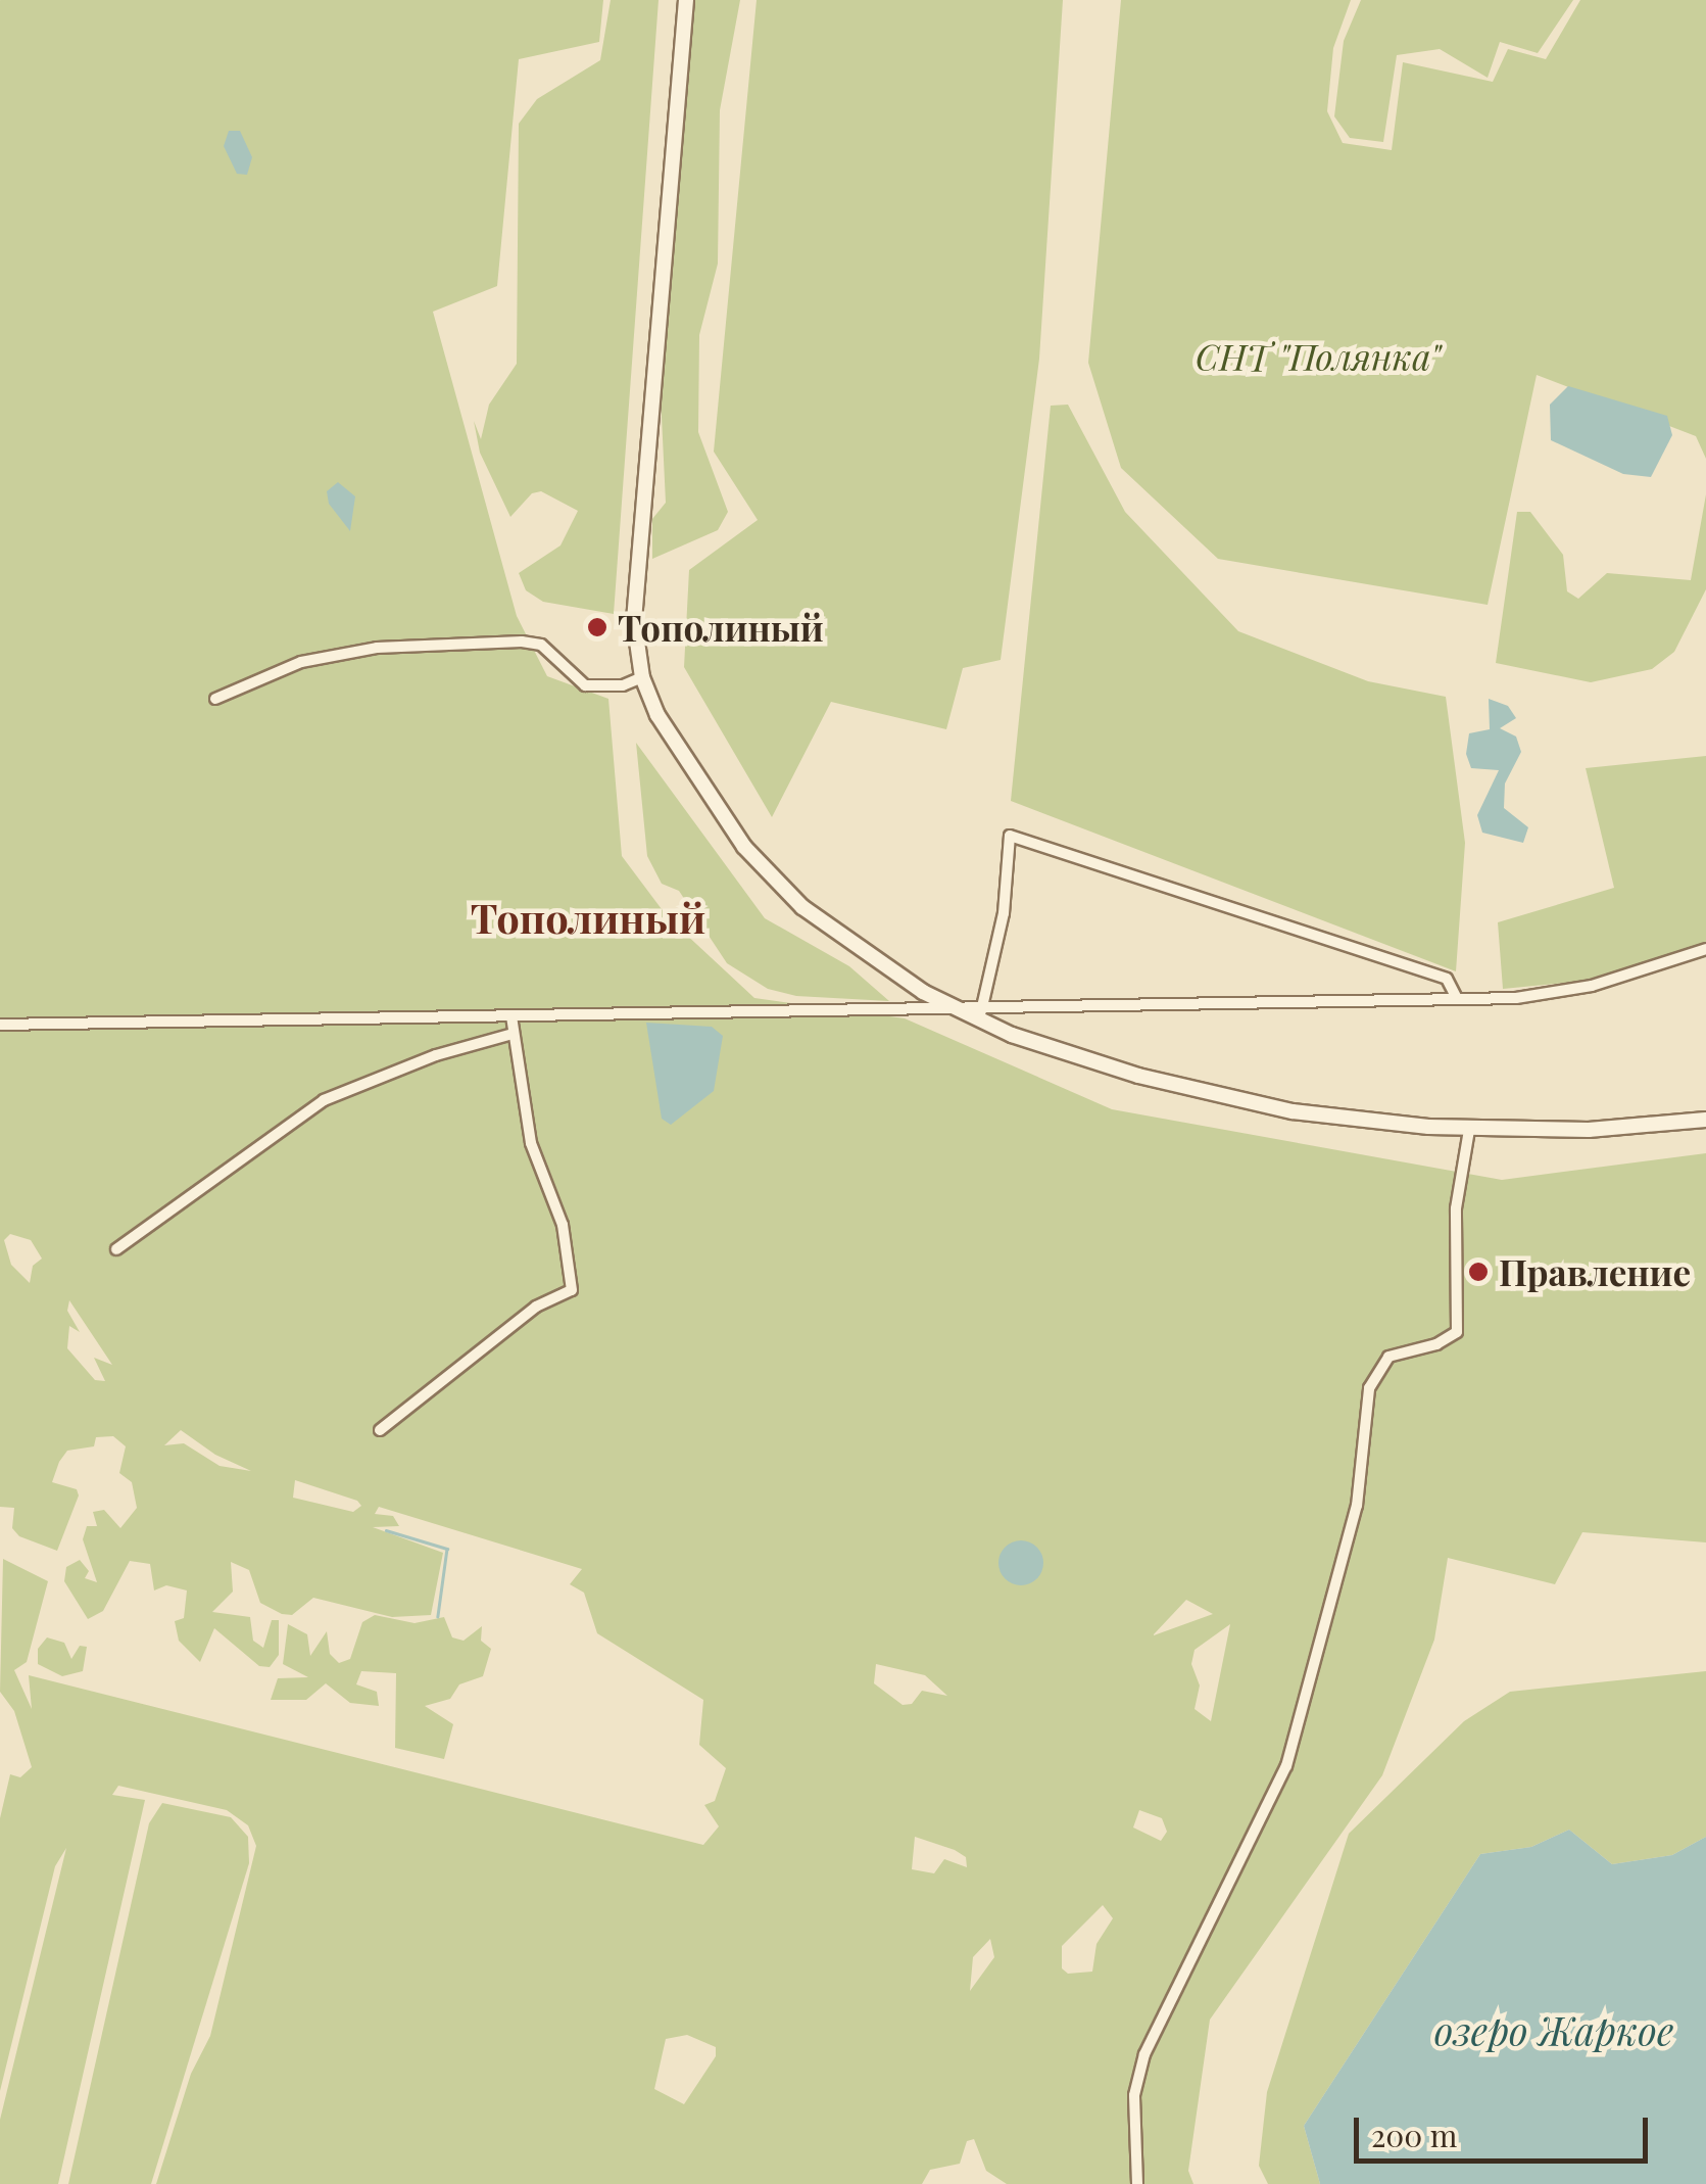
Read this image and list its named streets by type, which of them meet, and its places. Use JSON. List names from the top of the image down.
{
  "districts": ["Тополиный"],
  "water": ["озеро Жаркое"],
  "parks": ["СНТ \"Полянка\""],
  "places": ["Тополиный", "Правление"],
  "scale_bar": "200 m"
}
